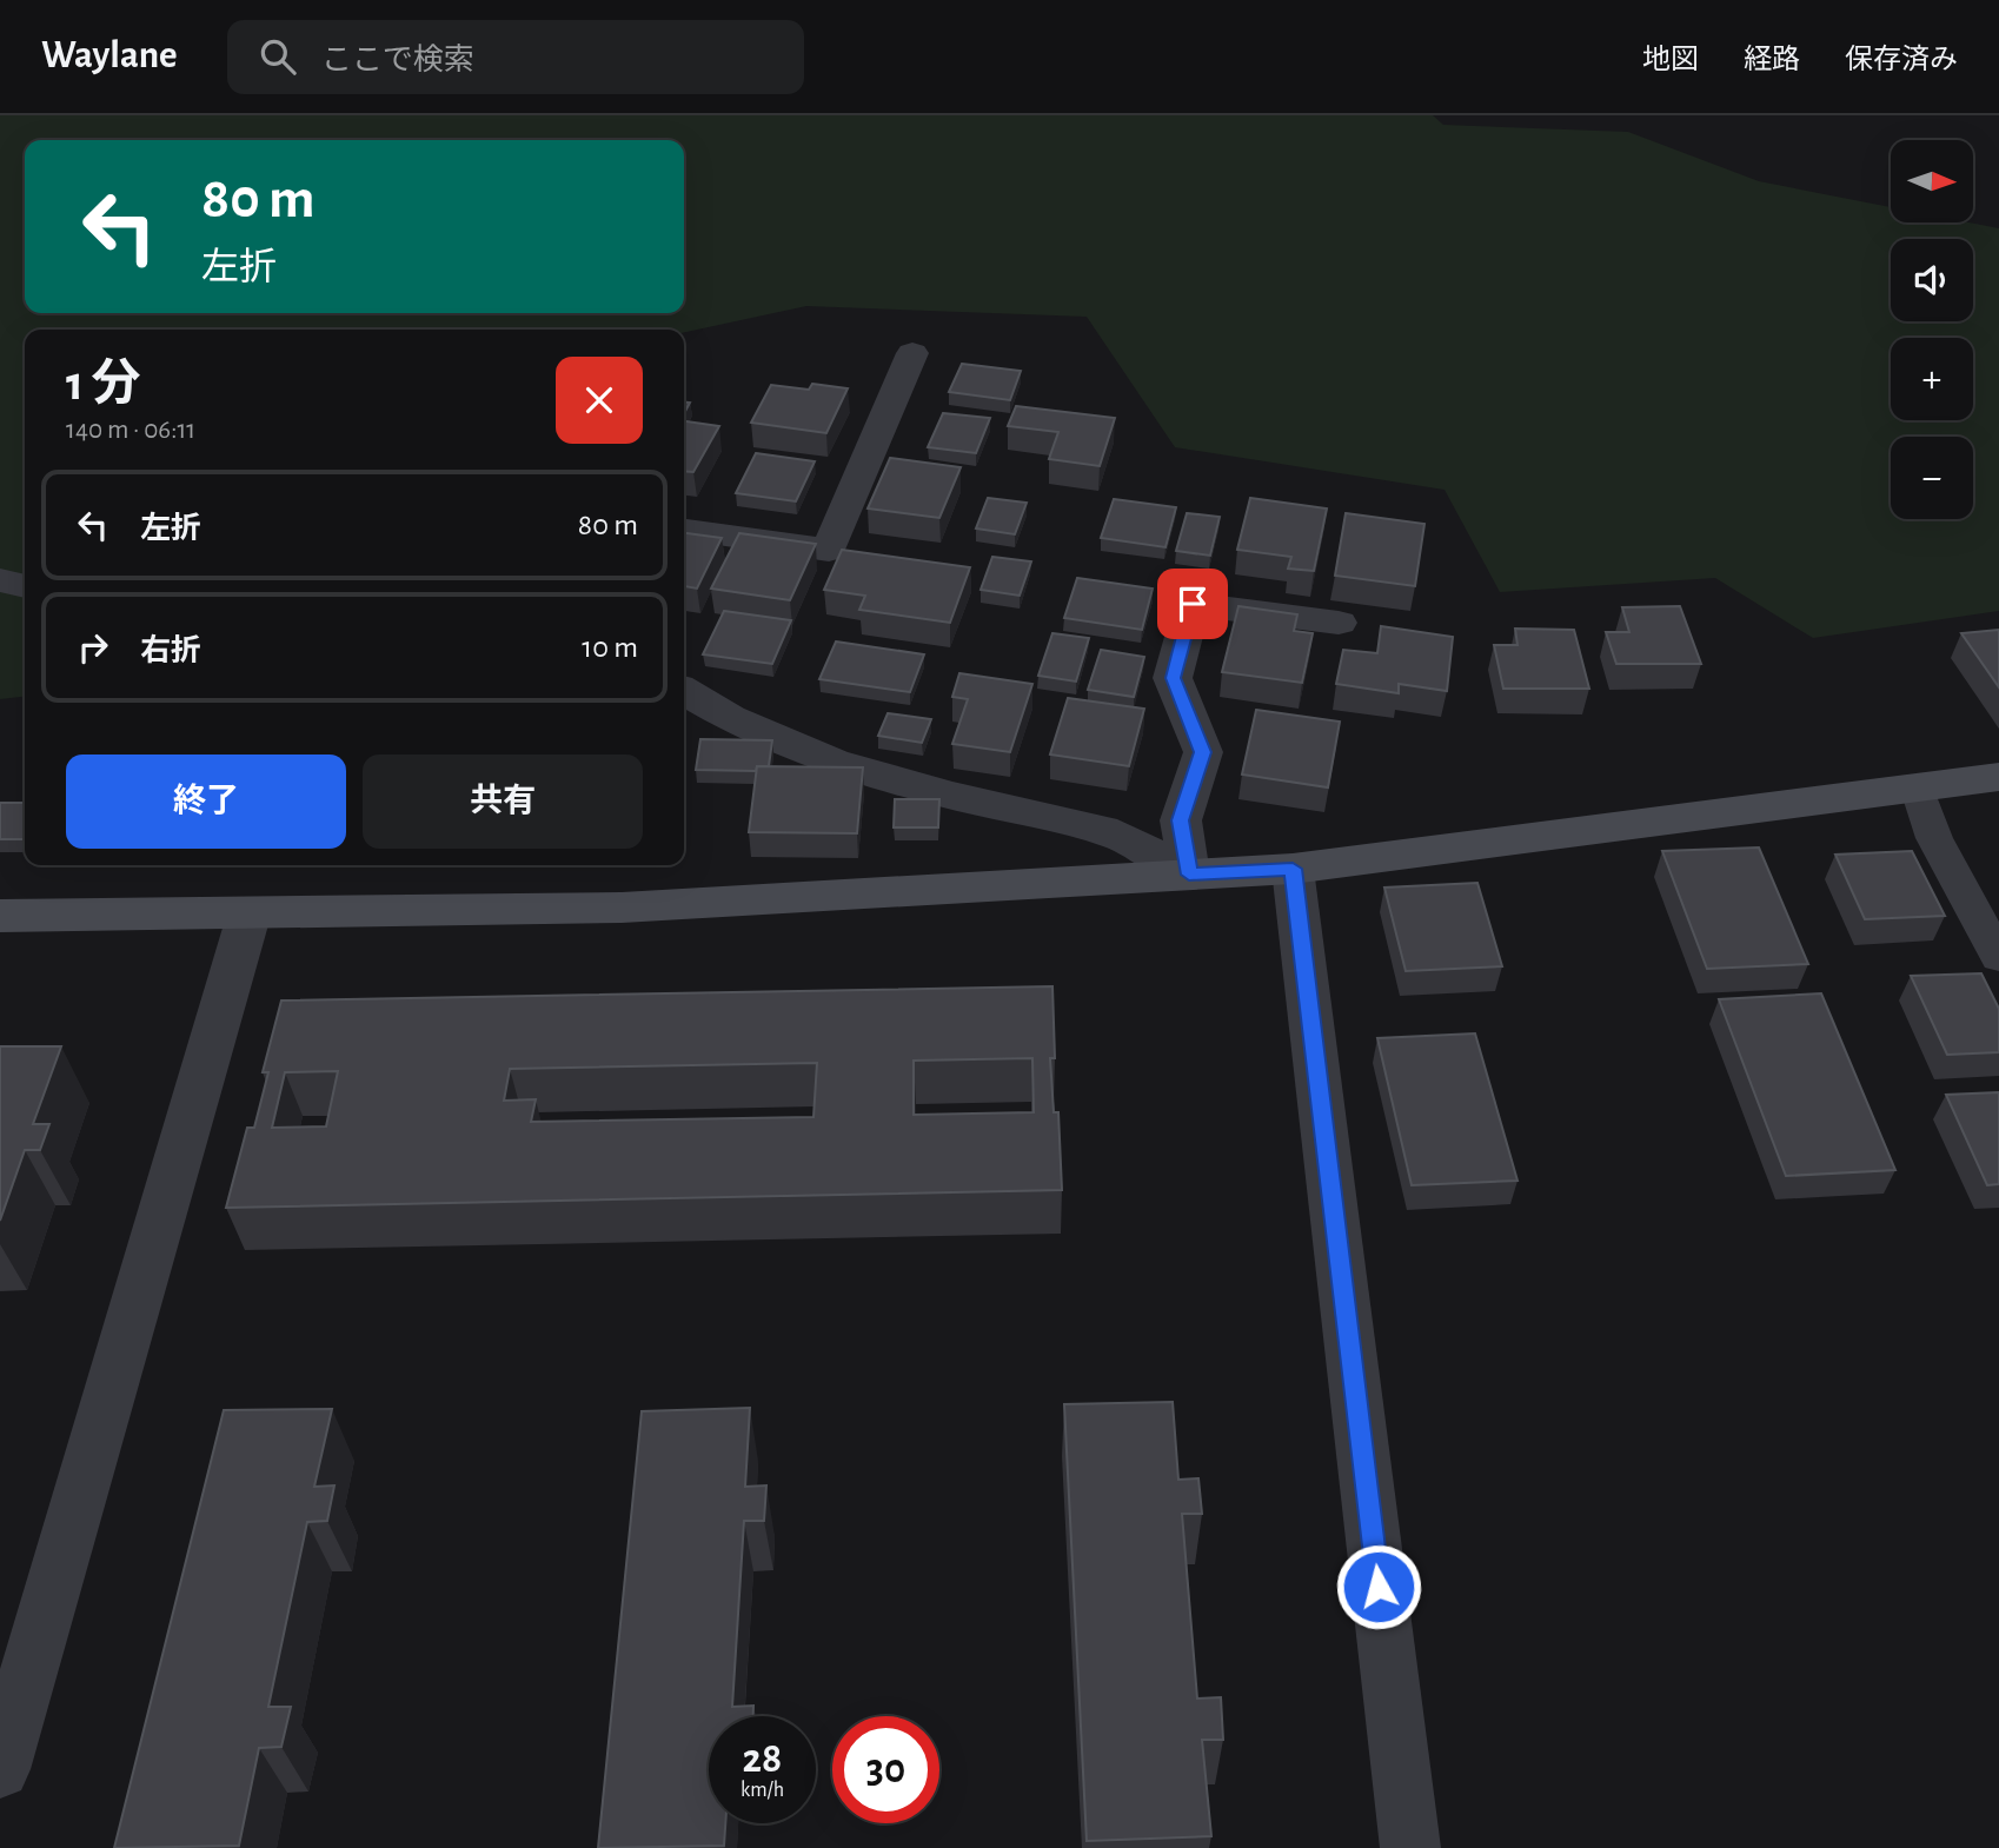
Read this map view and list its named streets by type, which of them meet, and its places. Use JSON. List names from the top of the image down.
{
  "north": "right",
  "page": {
    "header": "Waylane",
    "search": "ここで検索",
    "nav": ["地図", "経路", "保存済み"],
    "map_buttons": ["+", "−"],
    "turn": ["80 m", "左折"],
    "heading": ["1 分", "140 m · 06:11"],
    "list": [
      {
        "name": "左折",
        "value": "80 m"
      },
      {
        "name": "右折",
        "value": "10 m"
      }
    ],
    "buttons": ["終了", "共有"],
    "speed": "28 km/h",
    "limit": "30"
  }
}
